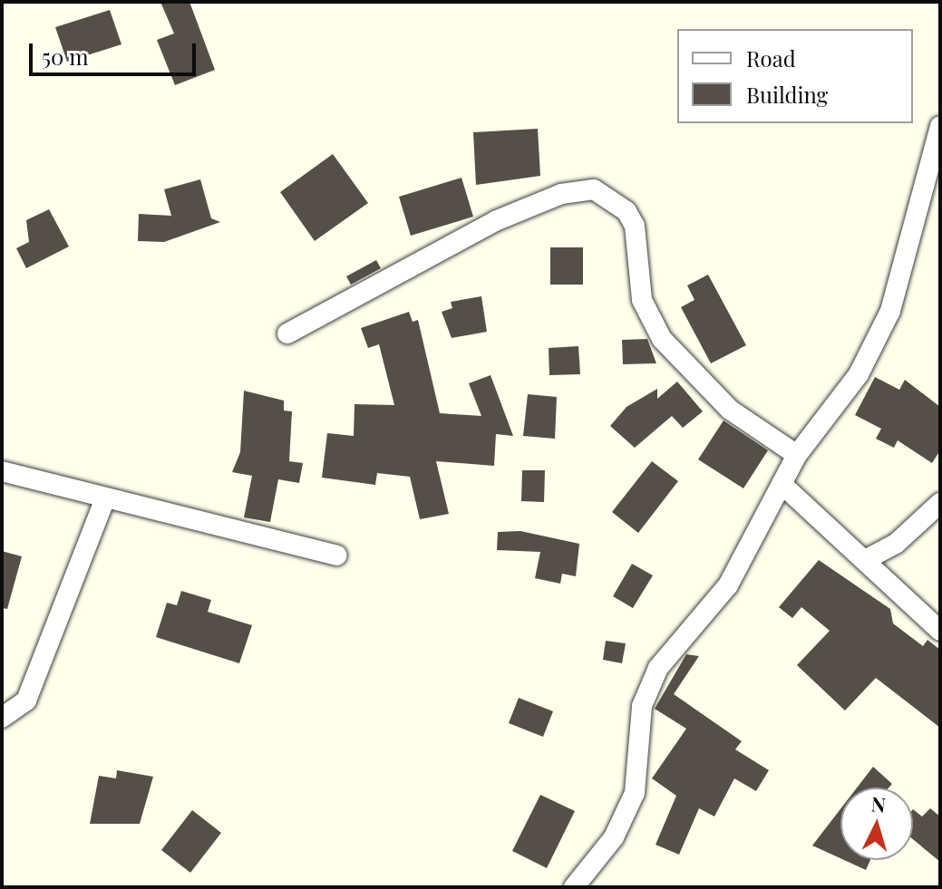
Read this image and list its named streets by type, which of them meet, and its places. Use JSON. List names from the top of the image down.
{
  "legend": ["Road", "Building"],
  "scale_bar": "50 m",
  "north": "top"
}
